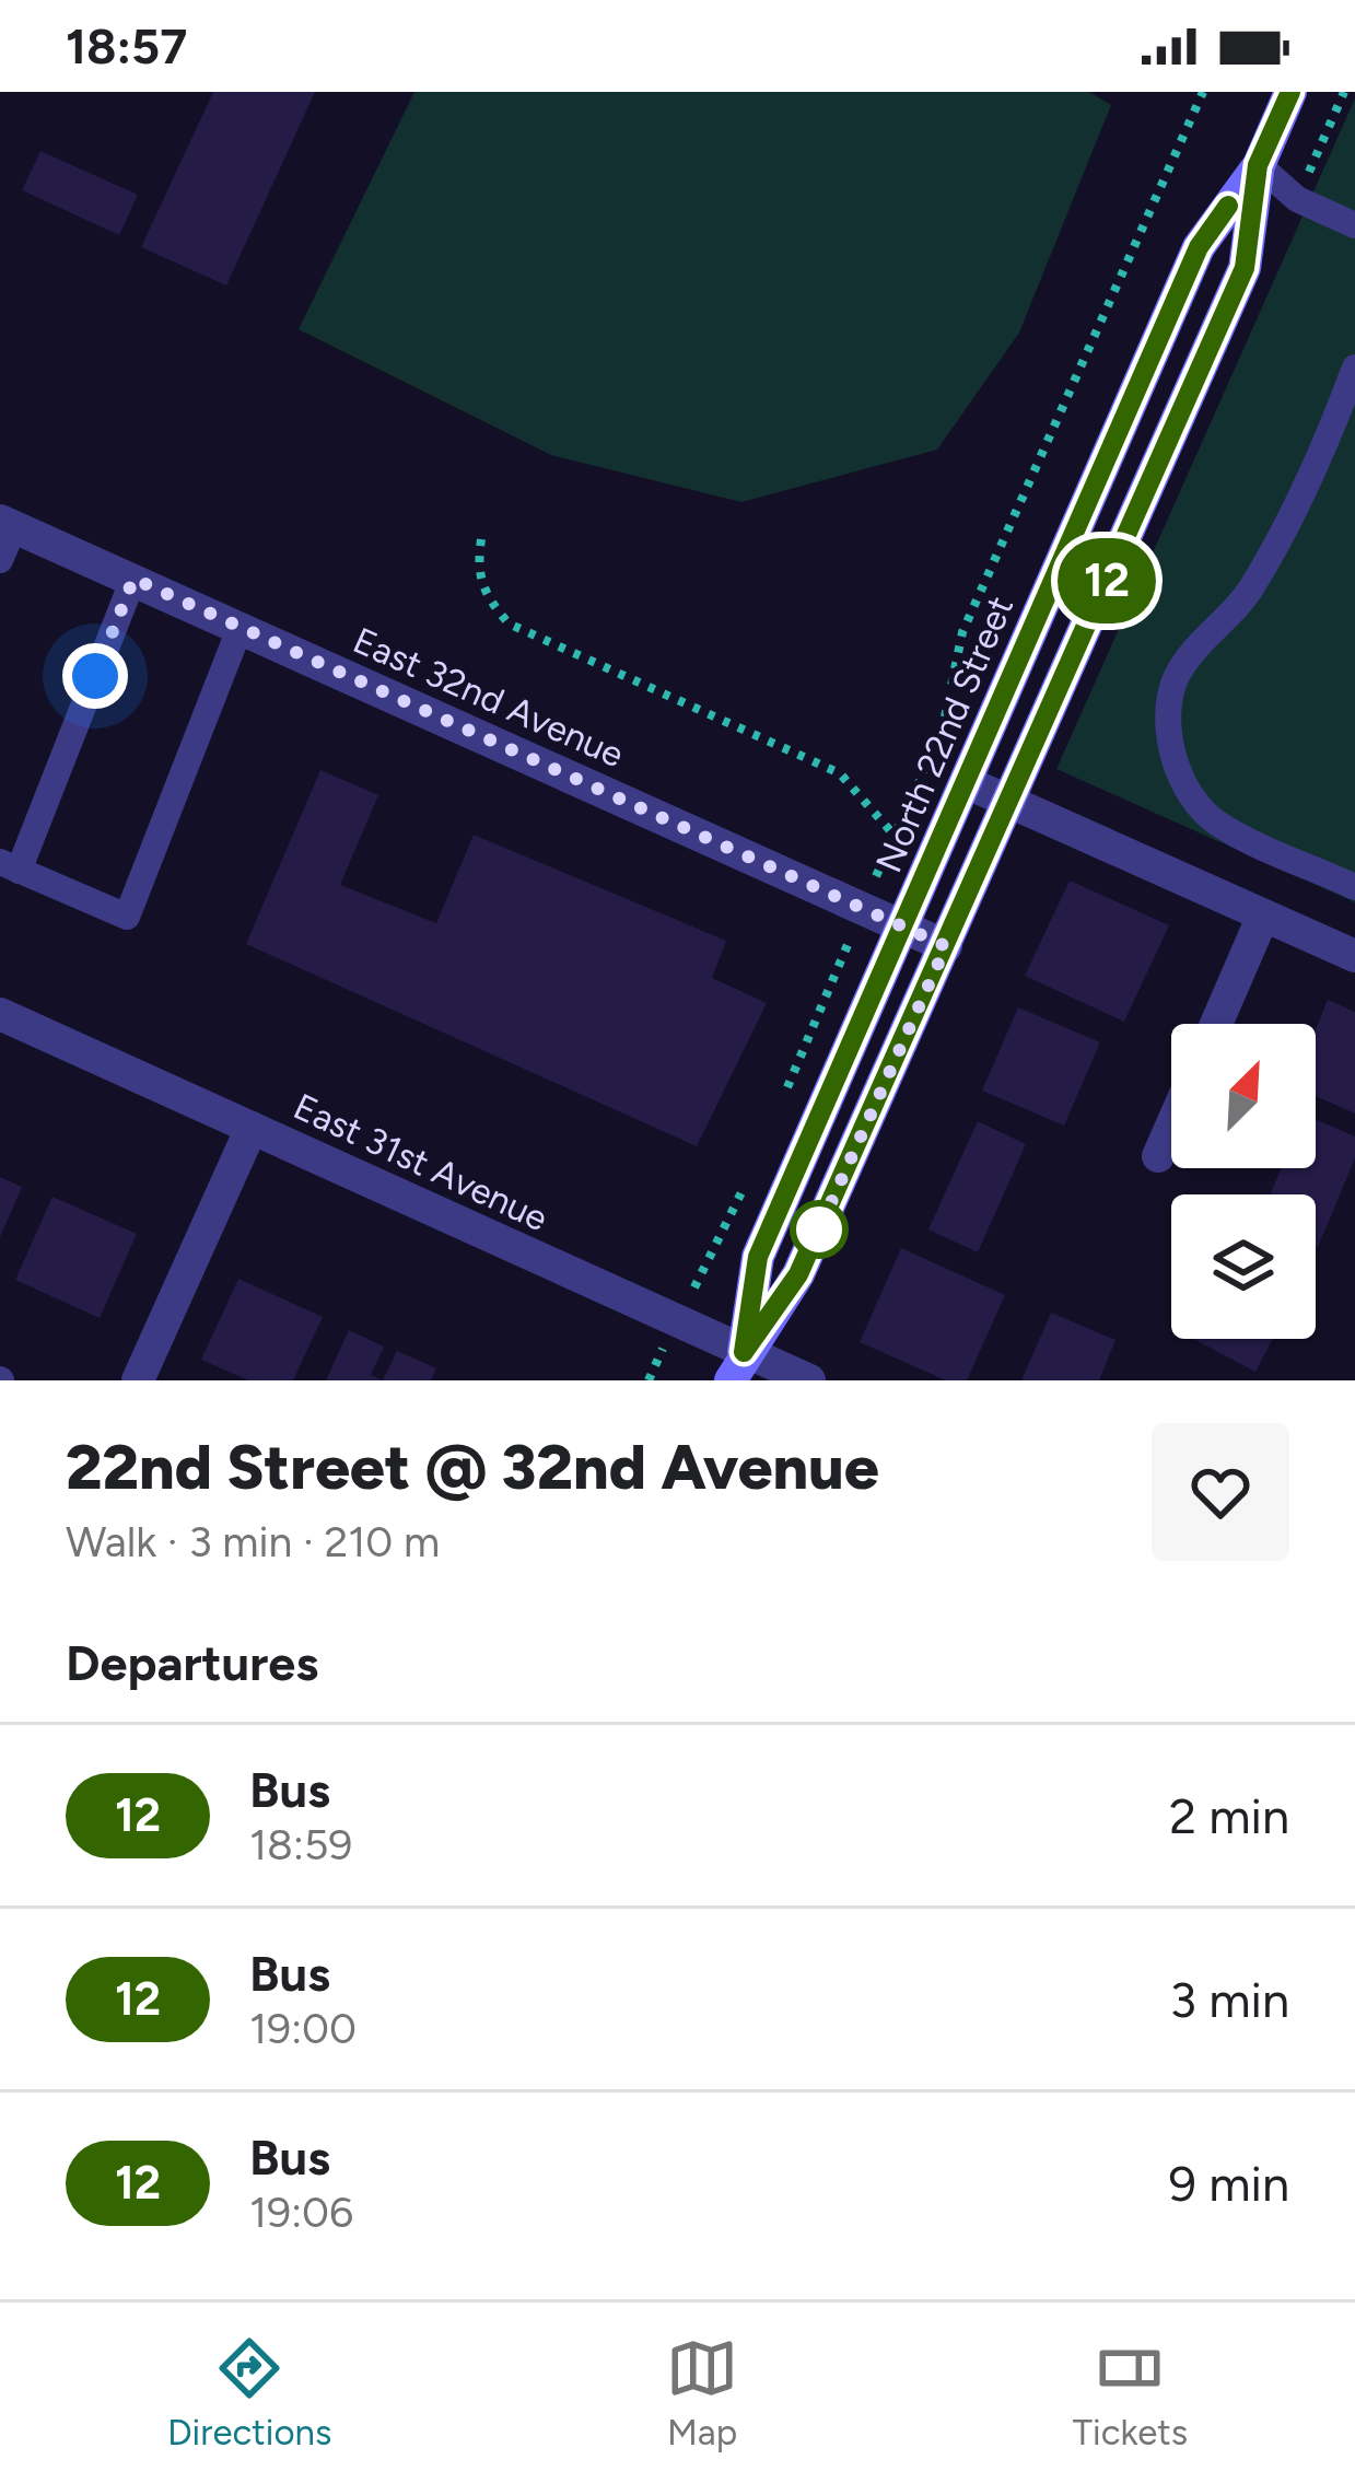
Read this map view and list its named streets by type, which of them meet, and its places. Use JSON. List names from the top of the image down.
{
  "streets": {
    "main road": ["North 22nd Street"],
    "street": ["East 32nd Avenue", "East 31st Avenue"]
  },
  "crossings": [
    ["East 32nd Avenue", "North 22nd Street"],
    ["North 22nd Street", "East 31st Avenue"]
  ],
  "lines": ["bus line 12"],
  "north": "top right",
  "page": {
    "status": "18:57",
    "on_map": "12",
    "heading": [
      ["22nd Street @ 32nd Avenue", "Walk · 3 min · 210 m"],
      "Departures"
    ],
    "list": [
      {
        "mark": "12",
        "name": "Bus",
        "note": "18:59",
        "value": "2 min"
      },
      {
        "mark": "12",
        "name": "Bus",
        "note": "19:00",
        "value": "3 min"
      },
      {
        "mark": "12",
        "name": "Bus",
        "note": "19:06",
        "value": "9 min"
      }
    ],
    "tabs": ["Directions", "Map", "Tickets"]
  }
}
